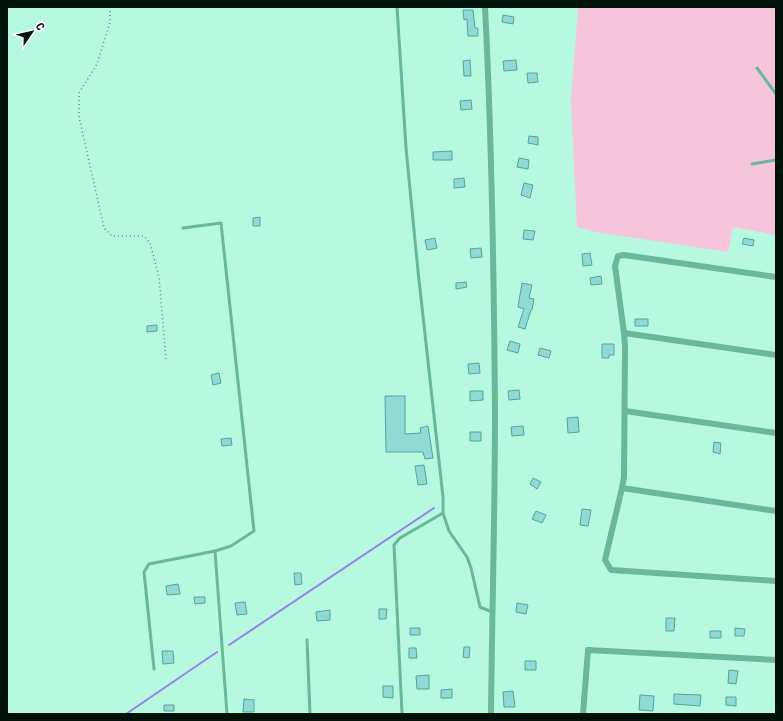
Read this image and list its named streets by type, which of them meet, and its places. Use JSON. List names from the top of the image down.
{
  "north": "top right"
}
